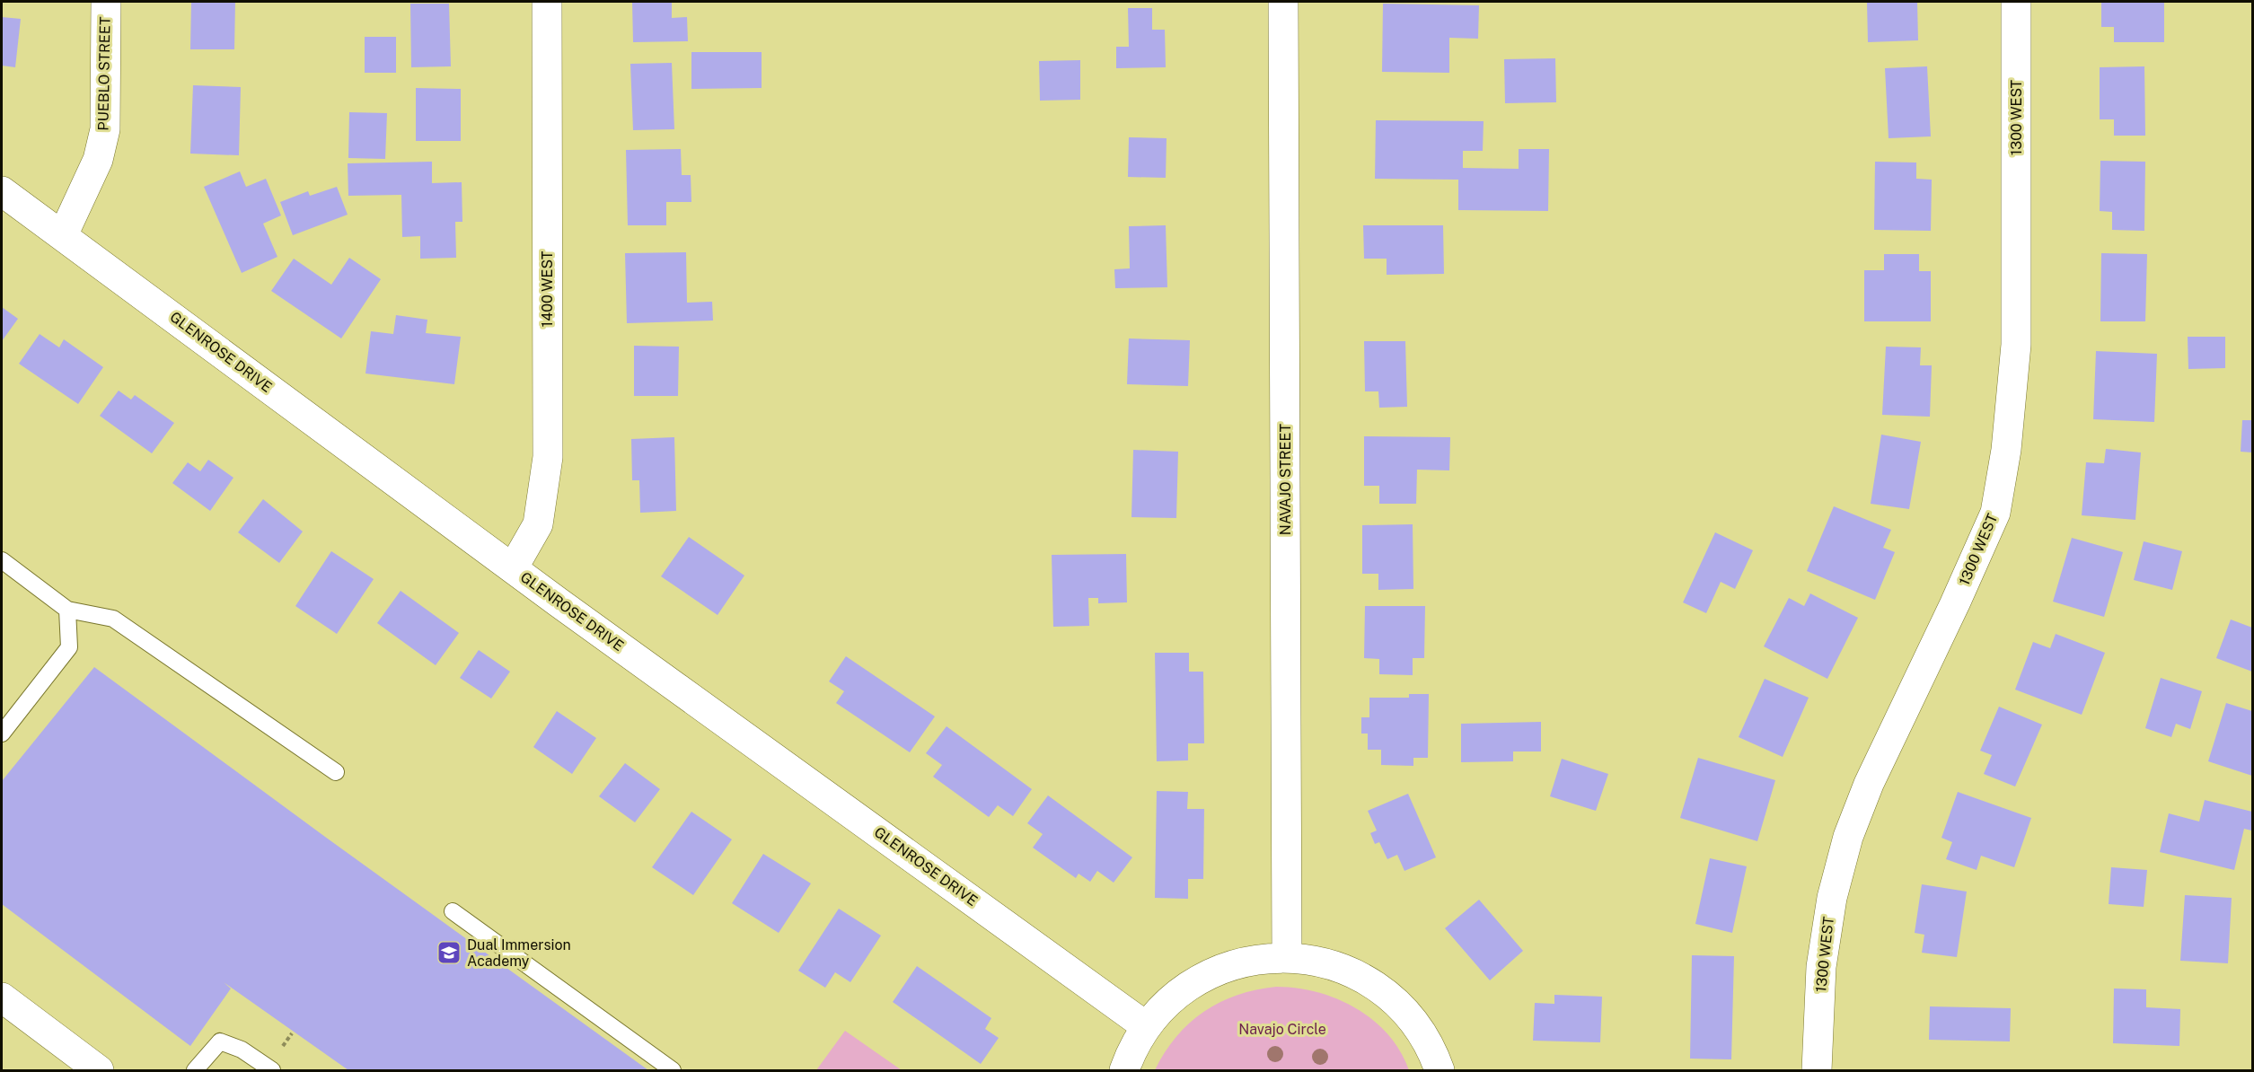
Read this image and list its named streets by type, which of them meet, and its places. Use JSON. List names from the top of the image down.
{
  "streets": {
    "street": [
      "PUEBLO STREET",
      "1300 WEST",
      "1400 WEST",
      "GLENROSE DRIVE",
      "NAVAJO STREET"
    ]
  },
  "crossings": [
    ["PUEBLO STREET", "GLENROSE DRIVE"],
    ["1400 WEST", "GLENROSE DRIVE"]
  ],
  "parks": ["Navajo Circle"],
  "places": {
    "school or university": ["Dual Immersion Academy"]
  }
}
